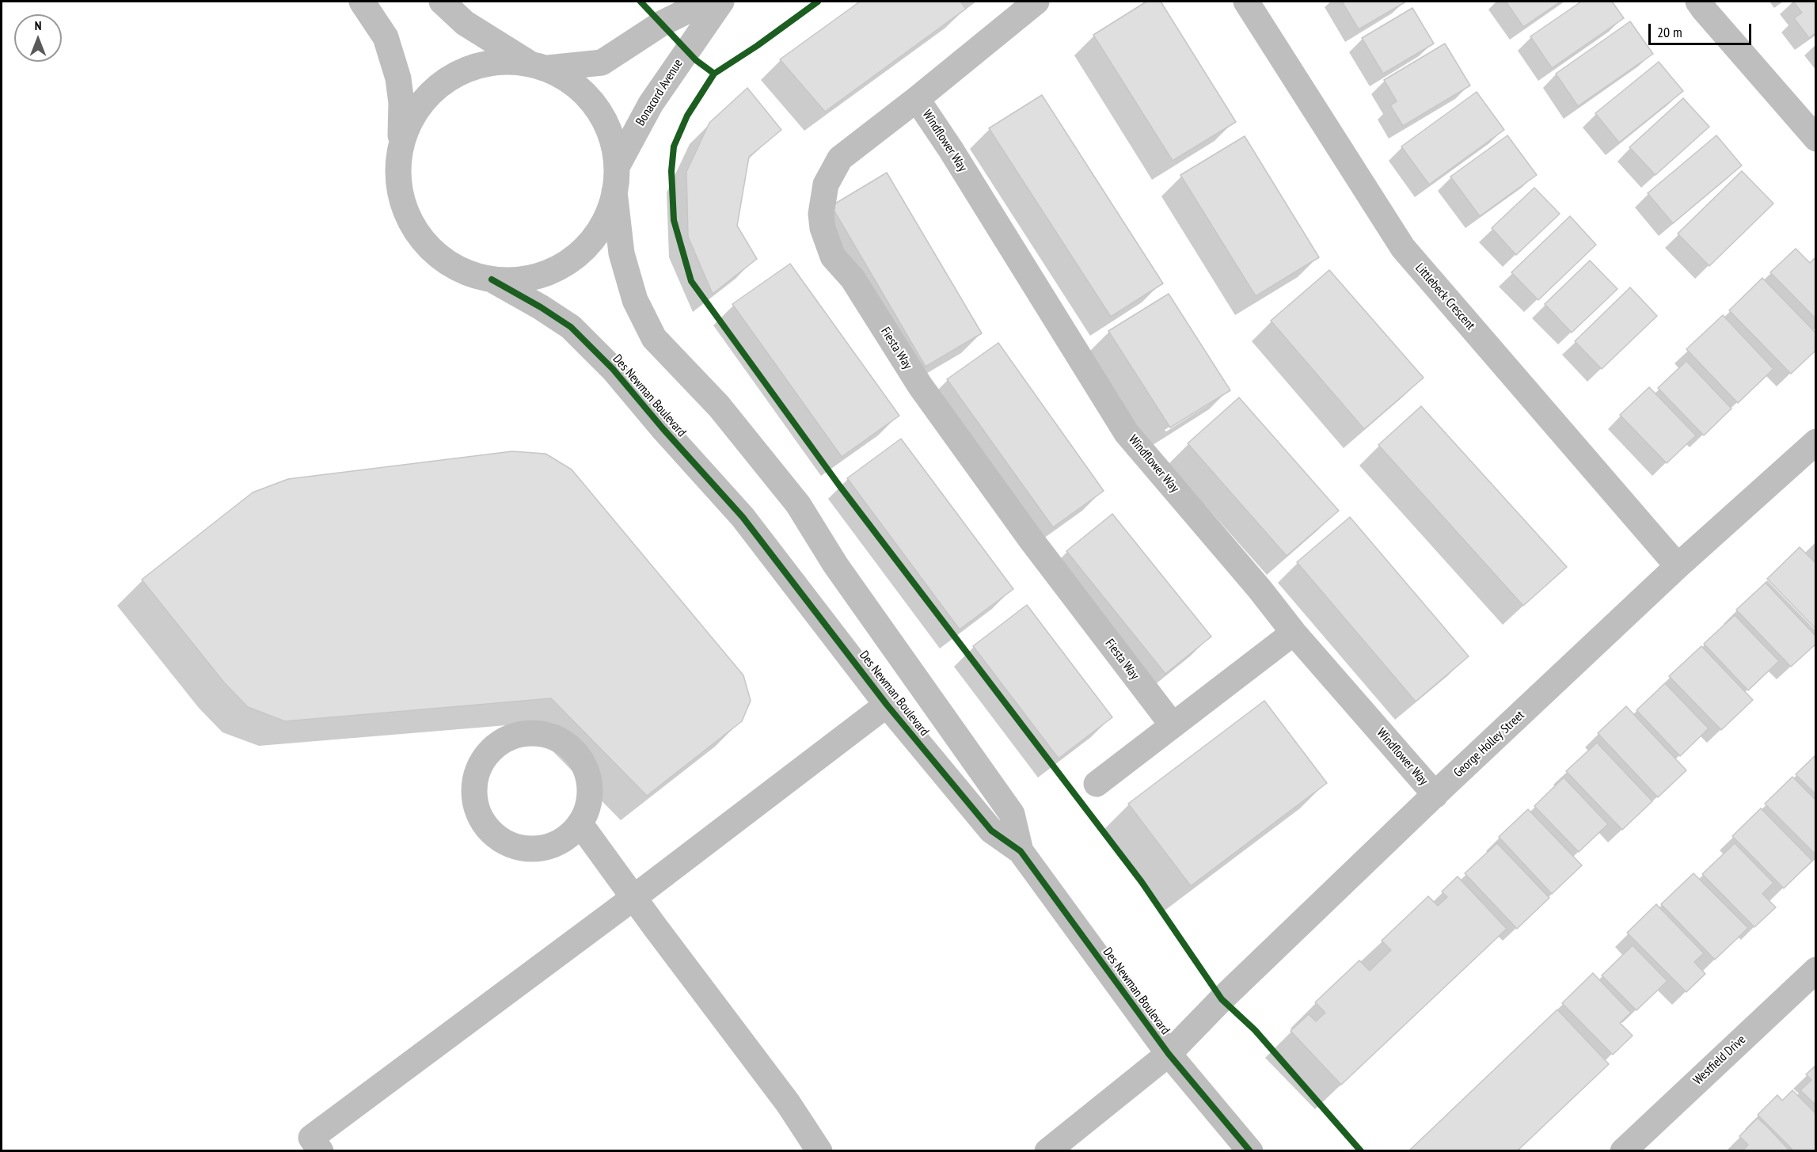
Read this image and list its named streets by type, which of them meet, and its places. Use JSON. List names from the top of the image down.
{
  "streets": {
    "street": [
      "Bonacord Avenue",
      "Windflower Way",
      "Littlebeck Crescent",
      "Fiesta Way",
      "Des Newman Boulevard",
      "George Holley Street",
      "Westfield Drive"
    ]
  },
  "crossings": [
    ["Windflower Way", "Fiesta Way"],
    ["Windflower Way", "George Holley Street"],
    ["Littlebeck Crescent", "George Holley Street"],
    ["Des Newman Boulevard", "George Holley Street"]
  ],
  "scale_bar": "20 m",
  "north": "top"
}
